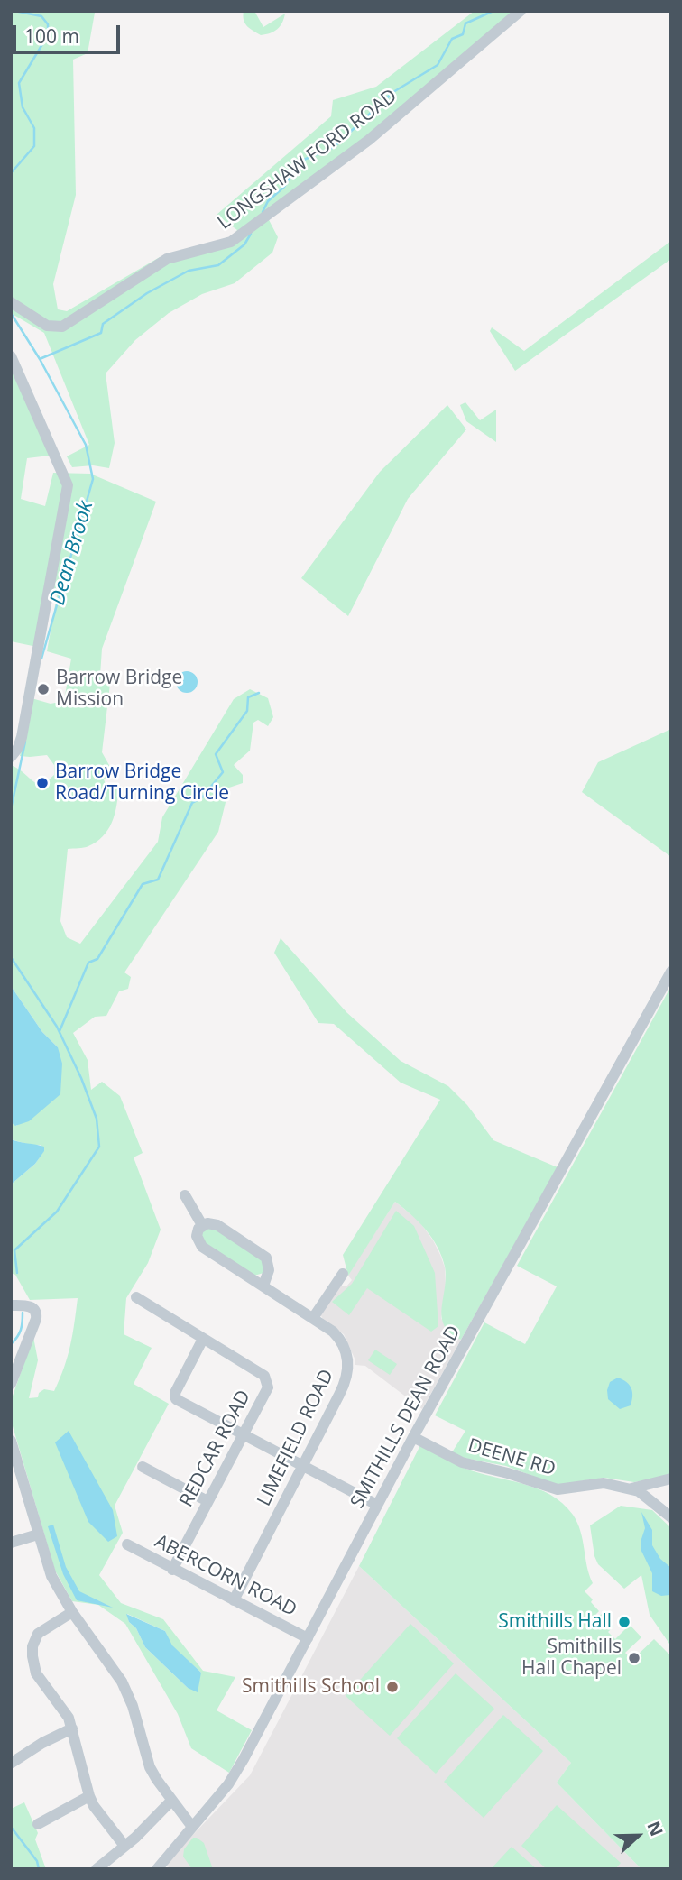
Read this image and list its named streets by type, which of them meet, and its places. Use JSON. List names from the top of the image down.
{
  "streets": {
    "street": [
      "LONGSHAW FORD ROAD",
      "SMITHILLS DEAN ROAD",
      "LIMEFIELD ROAD",
      "REDCAR ROAD",
      "DEENE RD",
      "ABERCORN ROAD"
    ]
  },
  "crossings": [
    ["SMITHILLS DEAN ROAD", "DEENE RD"],
    ["SMITHILLS DEAN ROAD", "ABERCORN ROAD"],
    ["LIMEFIELD ROAD", "ABERCORN ROAD"],
    ["REDCAR ROAD", "ABERCORN ROAD"]
  ],
  "water": ["Dean Brook"],
  "places": [
    "Barrow Bridge Mission",
    "Barrow Bridge Road/Turning Circle",
    "Smithills Hall",
    "Smithills Hall Chapel",
    "Smithills School"
  ],
  "scale_bar": "100 m",
  "north": "right"
}
